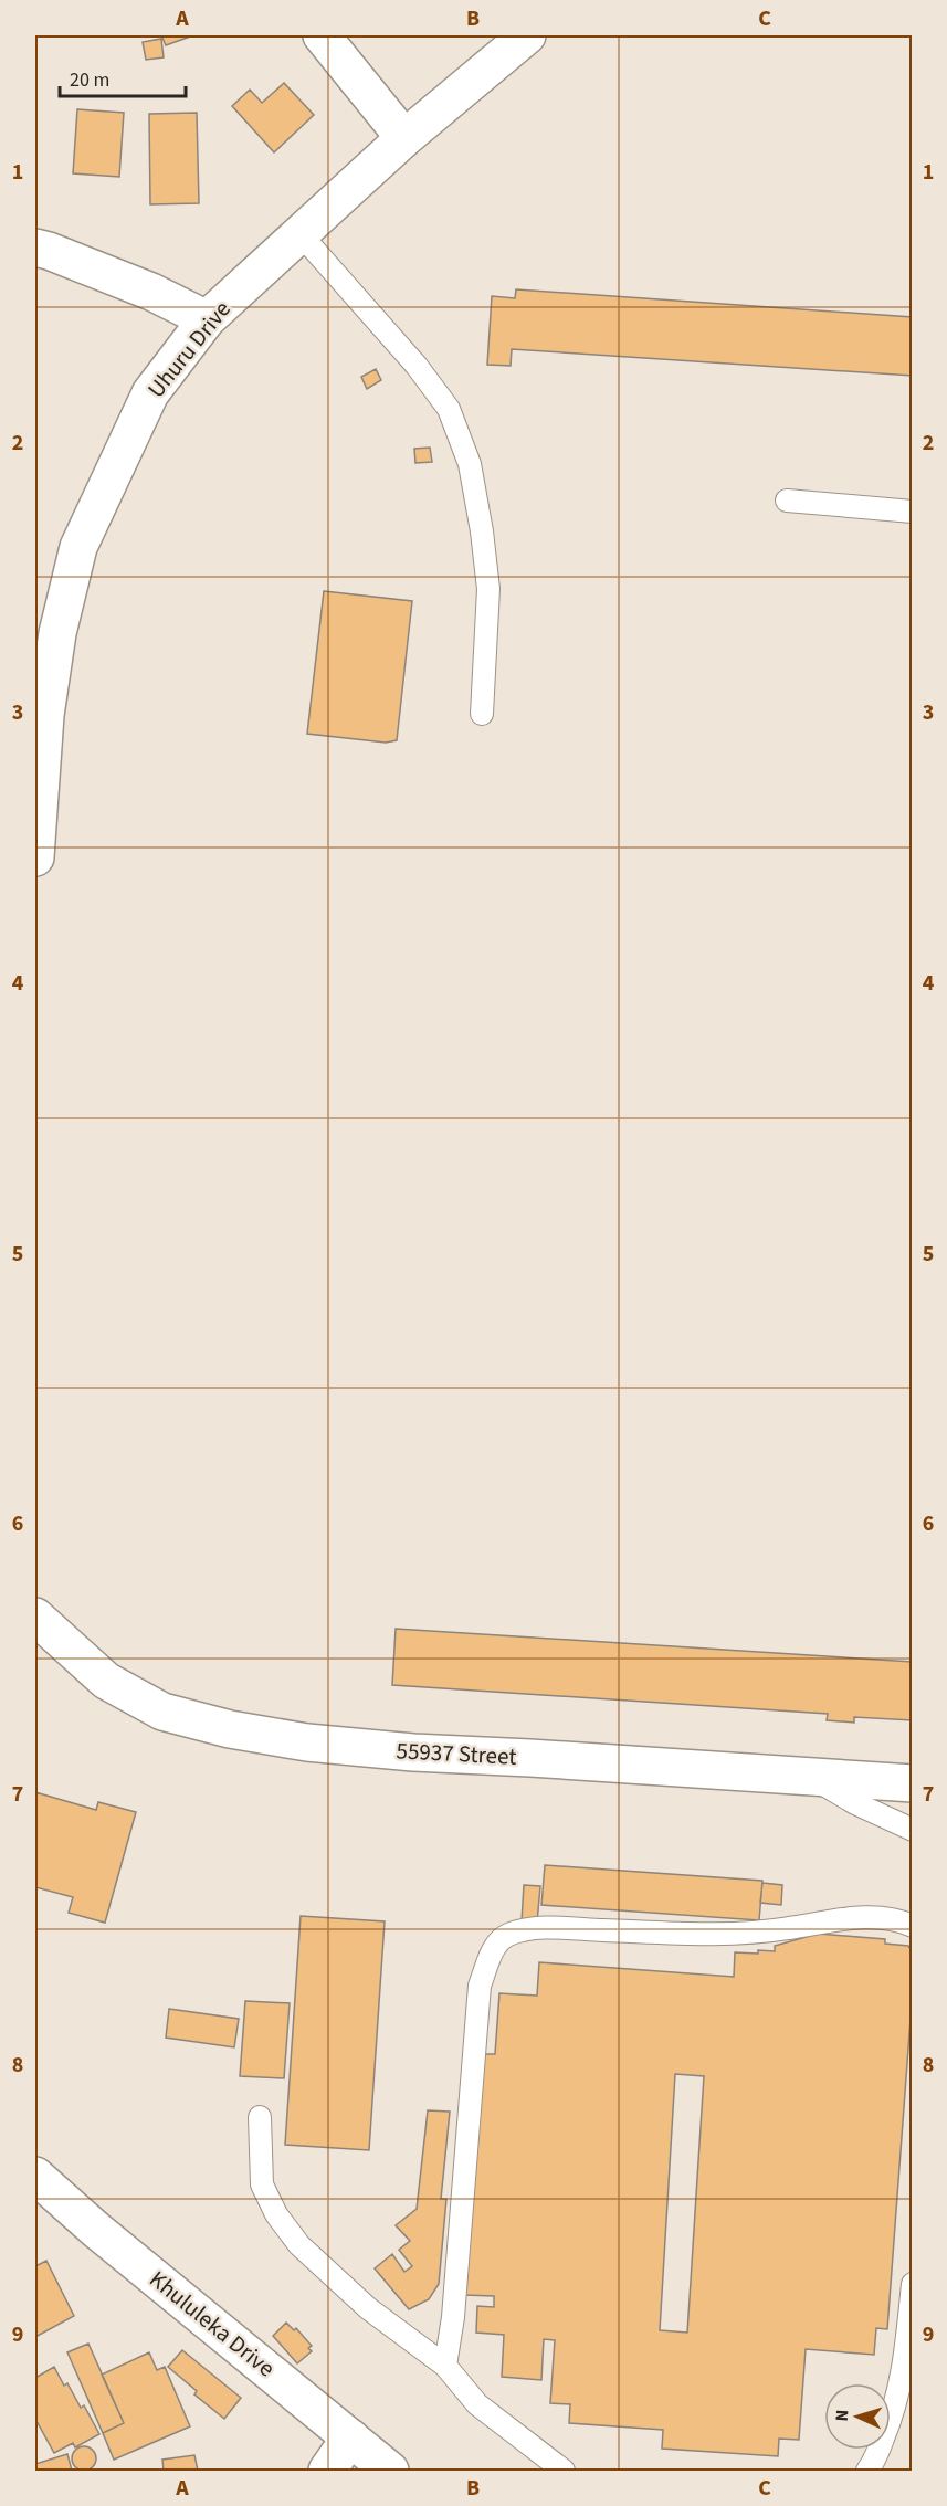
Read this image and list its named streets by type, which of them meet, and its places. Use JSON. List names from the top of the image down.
{
  "streets": {
    "street": ["Uhuru Drive", "55937 Street", "Khululeka Drive"]
  },
  "scale_bar": "20 m",
  "north": "left",
  "grid": {
    "columns": ["A", "B", "C"],
    "rows": [
      "1",
      "2",
      "3",
      "4",
      "5",
      "6",
      "7",
      "8",
      "9"
    ]
  }
}
